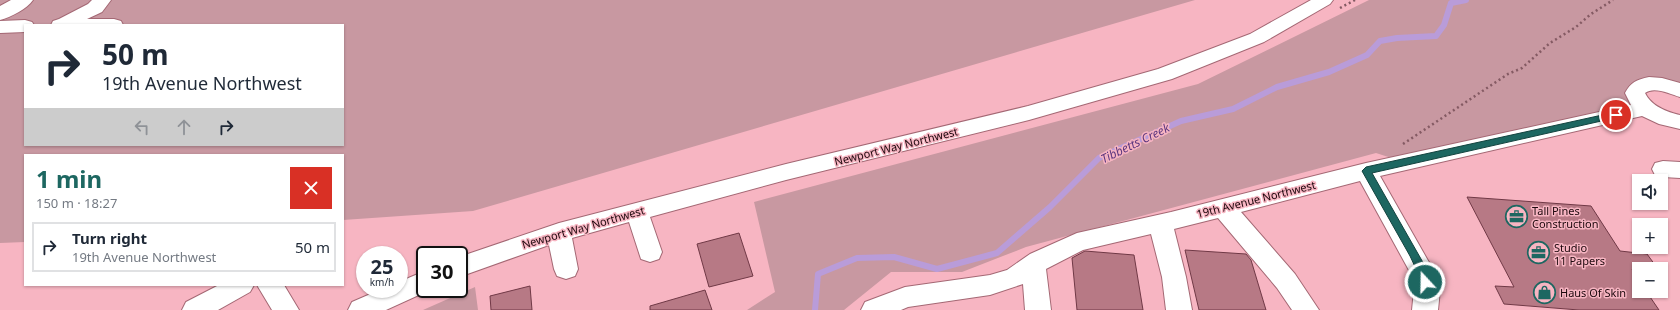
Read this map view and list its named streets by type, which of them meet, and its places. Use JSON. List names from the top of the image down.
{
  "streets": {
    "street": ["Newport Way Northwest", "19th Avenue Northwest"]
  },
  "water": ["Tibbetts Creek"],
  "places": {
    "office": ["Tall Pines Construction", "Studio 11 Papers"],
    "shop": ["Haus Of Skin"]
  },
  "page": {
    "turn": ["50 m", "19th Avenue Northwest"],
    "heading": ["1 min", "150 m · 18:27"],
    "map_buttons": ["+", "−"],
    "list": [
      {
        "name": "Turn right",
        "note": "19th Avenue Northwest",
        "value": "50 m"
      }
    ],
    "speed": "25 km/h",
    "limit": "30"
  }
}
